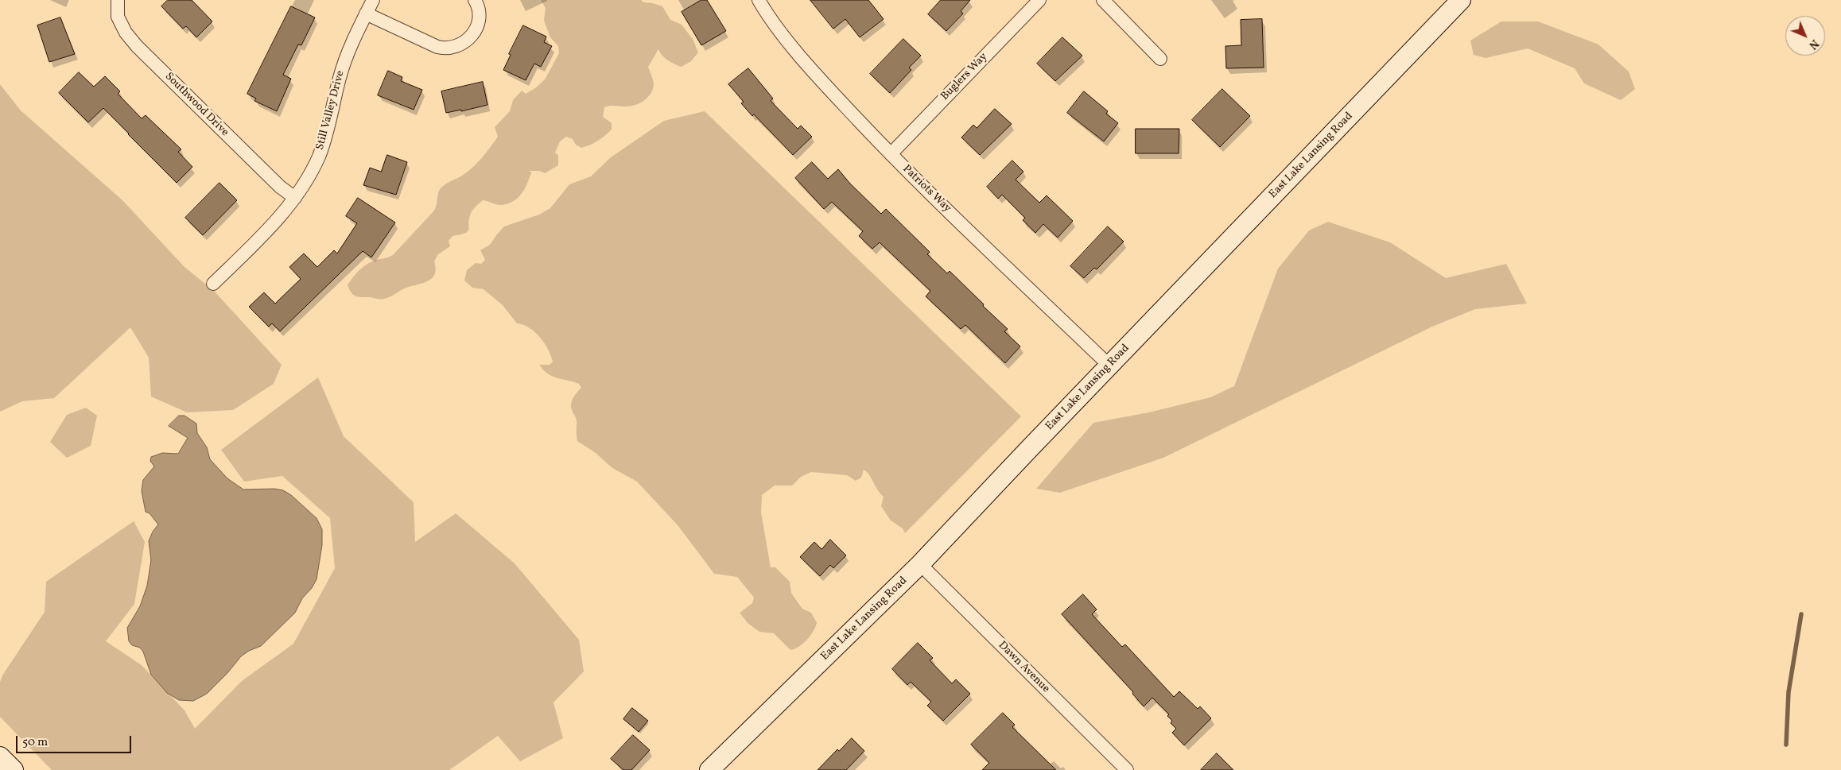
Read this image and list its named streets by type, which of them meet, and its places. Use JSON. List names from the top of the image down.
{
  "streets": {
    "main road": ["East Lake Lansing Road"],
    "street": [
      "Buglers Way",
      "Southwood Drive",
      "Still Valley Drive",
      "Patriots Way",
      "Dawn Avenue"
    ]
  },
  "crossings": [
    ["Buglers Way", "Patriots Way"],
    ["Southwood Drive", "Still Valley Drive"],
    ["East Lake Lansing Road", "Patriots Way"],
    ["East Lake Lansing Road", "Dawn Avenue"]
  ],
  "scale_bar": "50 m",
  "north": "bottom right"
}
